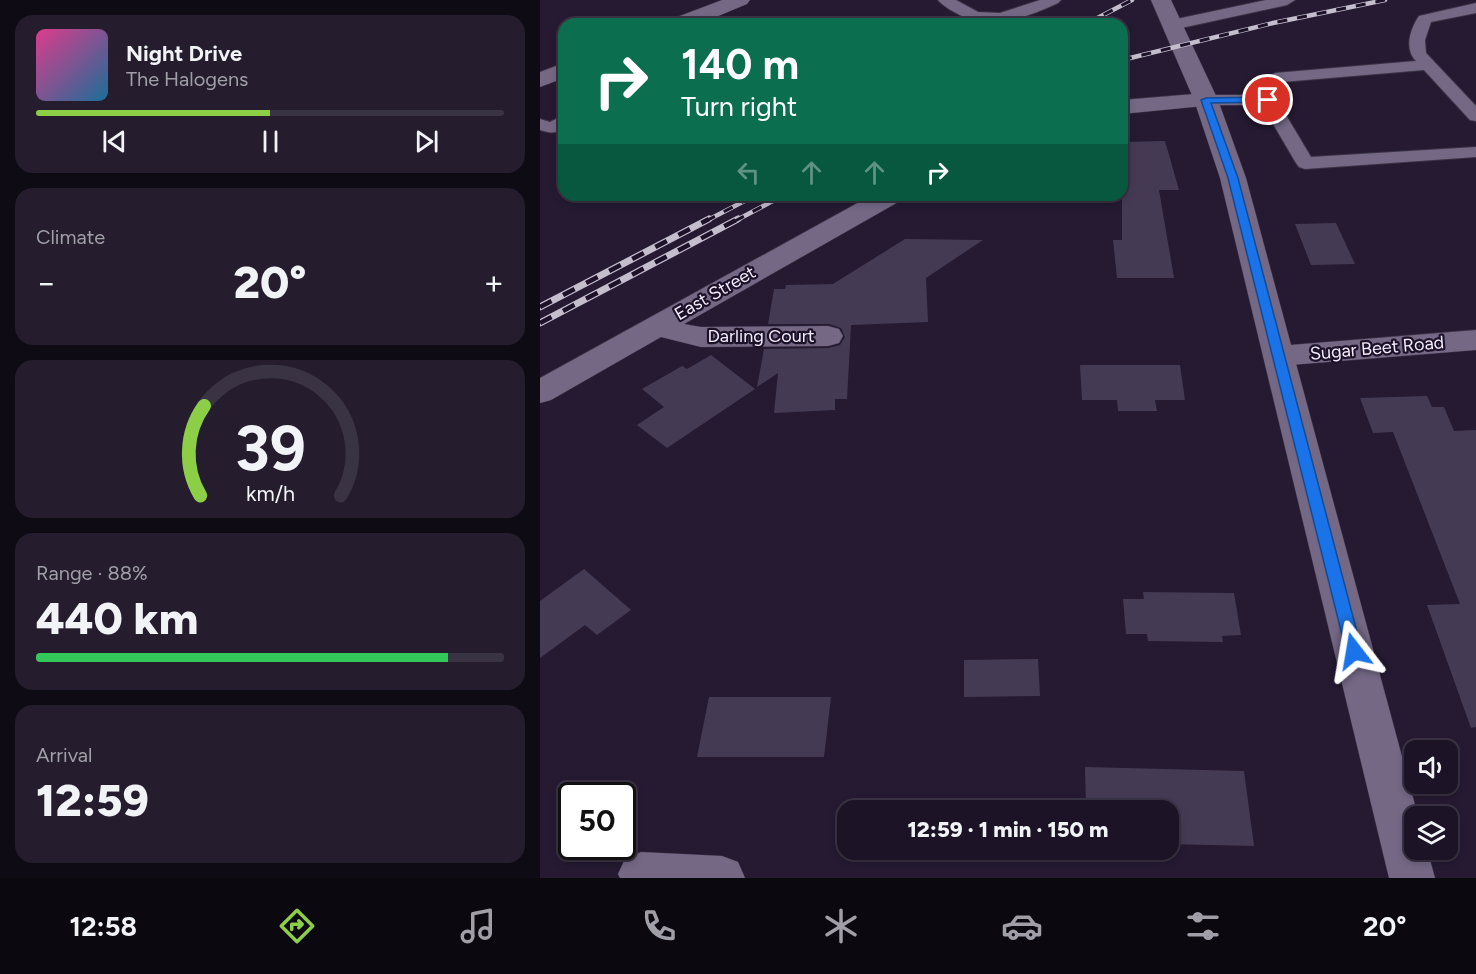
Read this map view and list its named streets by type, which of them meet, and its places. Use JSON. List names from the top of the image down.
{
  "streets": {
    "main road": ["East Street", "Darling Court", "Sugar Beet Road"]
  },
  "crossings": [
    ["East Street", "Darling Court"]
  ],
  "page": {
    "turn": ["140 m", "Turn right"],
    "song": ["Night Drive", "The Halogens"],
    "tile": [
      "Climate",
      ["Range · 88%", "440 km"],
      ["Arrival", "12:59"]
    ],
    "heat": ["−", "20°", "+"],
    "limit": "50",
    "trip": "12:59 · 1 min · 150 m",
    "tabs": ["12:58", "20°"],
    "gauge": ["39", "km/h"]
  }
}
